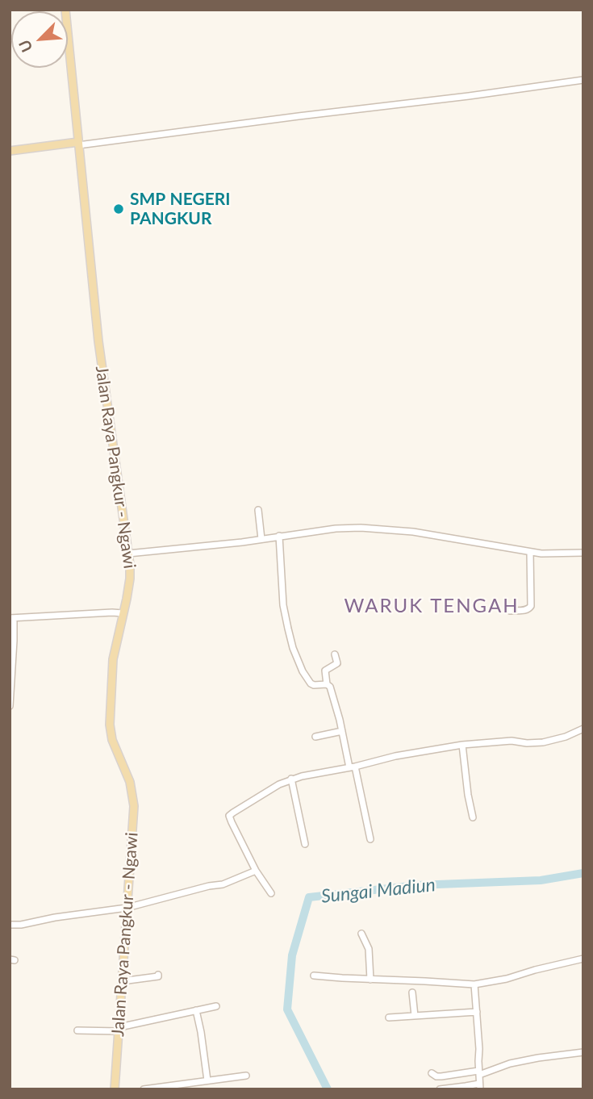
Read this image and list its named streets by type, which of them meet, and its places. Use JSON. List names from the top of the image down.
{
  "streets": {
    "main road": ["Jalan Raya Pangkur - Ngawi"]
  },
  "districts": ["WARUK TENGAH"],
  "water": ["Sungai Madiun"],
  "places": ["SMP NEGERI PANGKUR"],
  "north": "bottom left"
}
